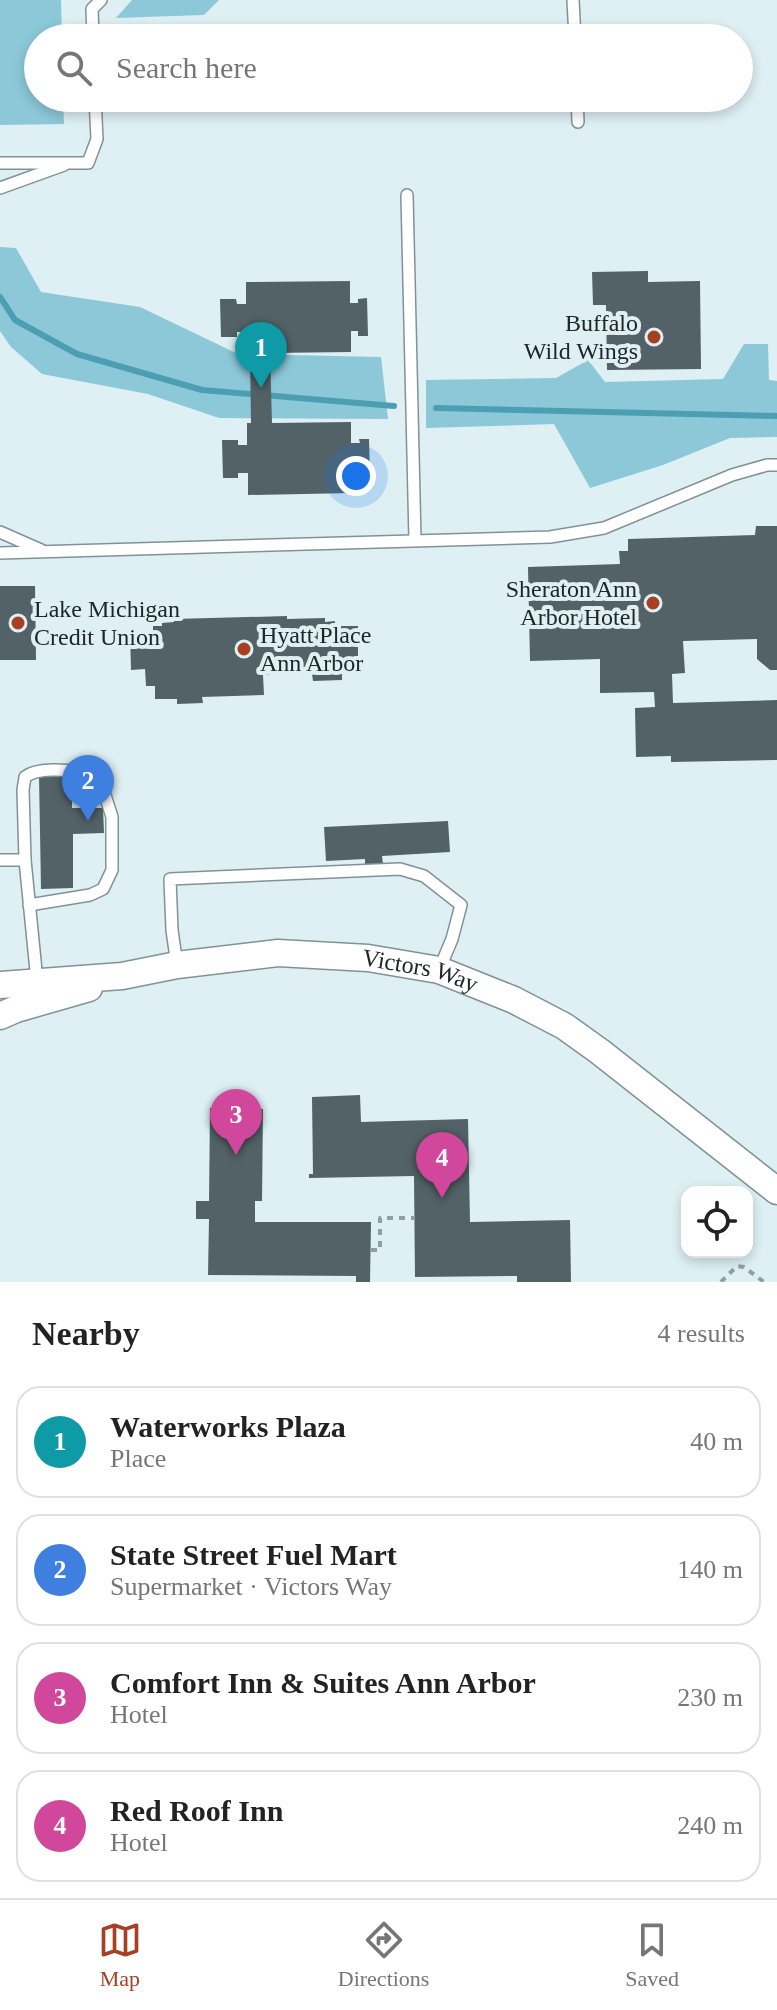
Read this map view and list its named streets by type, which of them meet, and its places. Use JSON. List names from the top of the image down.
{
  "streets": {
    "street": ["Victors Way"]
  },
  "places": [
    "Buffalo Wild Wings",
    "Sheraton Ann Arbor Hotel",
    "Lake Michigan Credit Union",
    "Hyatt Place Ann Arbor"
  ],
  "page": {
    "search": "Search here",
    "pins": [
      "1",
      "2",
      "3",
      "4"
    ],
    "heading": ["Nearby", "4 results"],
    "list": [
      {
        "mark": "1",
        "name": "Waterworks Plaza",
        "note": "Place",
        "value": "40 m"
      },
      {
        "mark": "2",
        "name": "State Street Fuel Mart",
        "note": "Supermarket · Victors Way",
        "value": "140 m"
      },
      {
        "mark": "3",
        "name": "Comfort Inn & Suites Ann Arbor",
        "note": "Hotel",
        "value": "230 m"
      },
      {
        "mark": "4",
        "name": "Red Roof Inn",
        "note": "Hotel",
        "value": "240 m"
      }
    ],
    "nav": ["Map", "Directions", "Saved"]
  }
}
